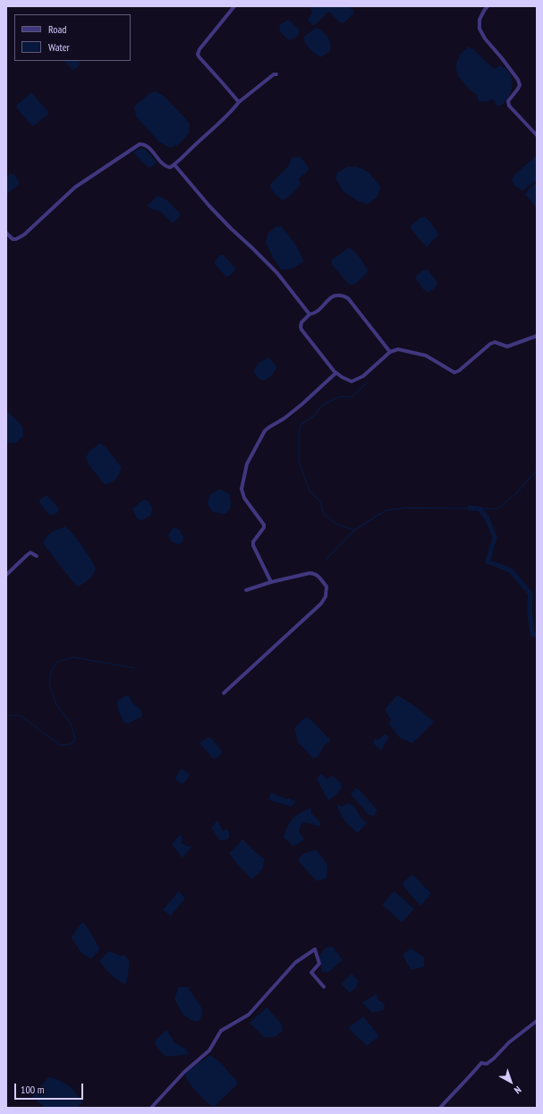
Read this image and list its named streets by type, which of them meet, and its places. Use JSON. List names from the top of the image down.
{
  "legend": ["Road", "Water"],
  "scale_bar": "100 m",
  "north": "bottom right"
}
